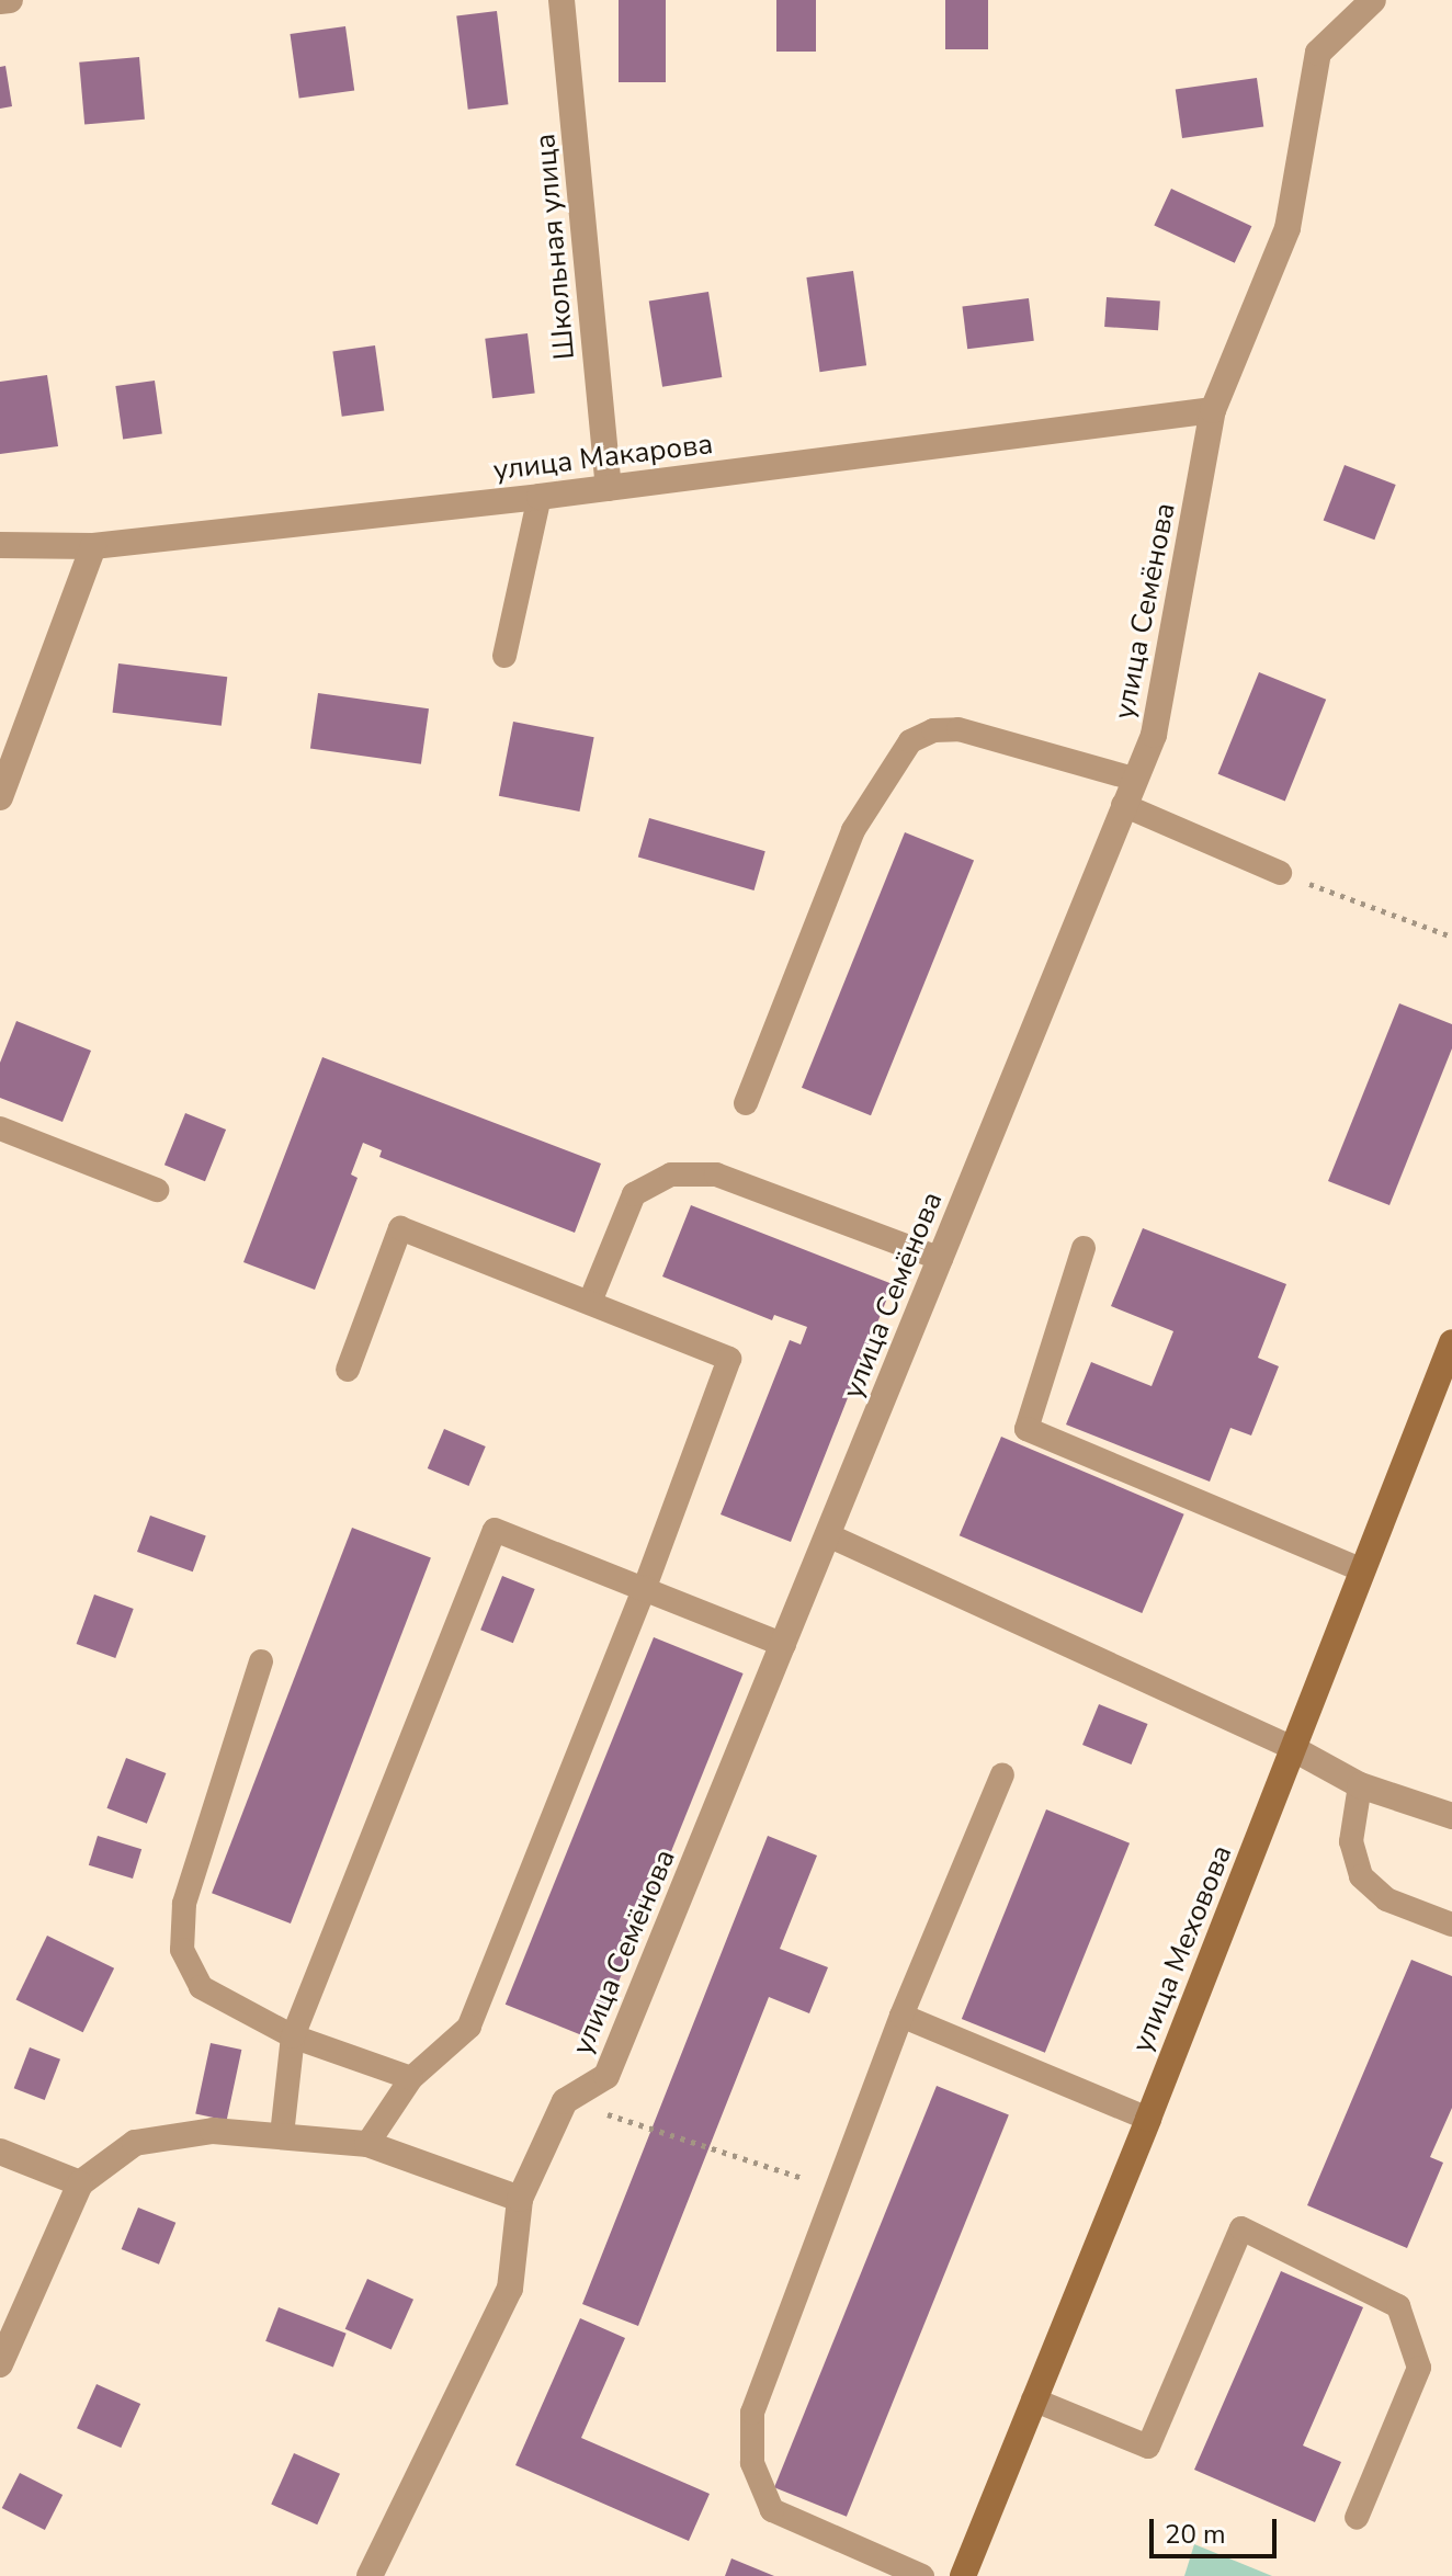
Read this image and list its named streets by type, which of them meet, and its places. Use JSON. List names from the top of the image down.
{
  "streets": {
    "street": [
      "Школьная улица",
      "улица Макарова",
      "улица Семёнова",
      "улица Меховова"
    ]
  },
  "crossings": [
    ["Школьная улица", "улица Макарова"],
    ["улица Макарова", "улица Семёнова"]
  ],
  "scale_bar": "20 m"
}
